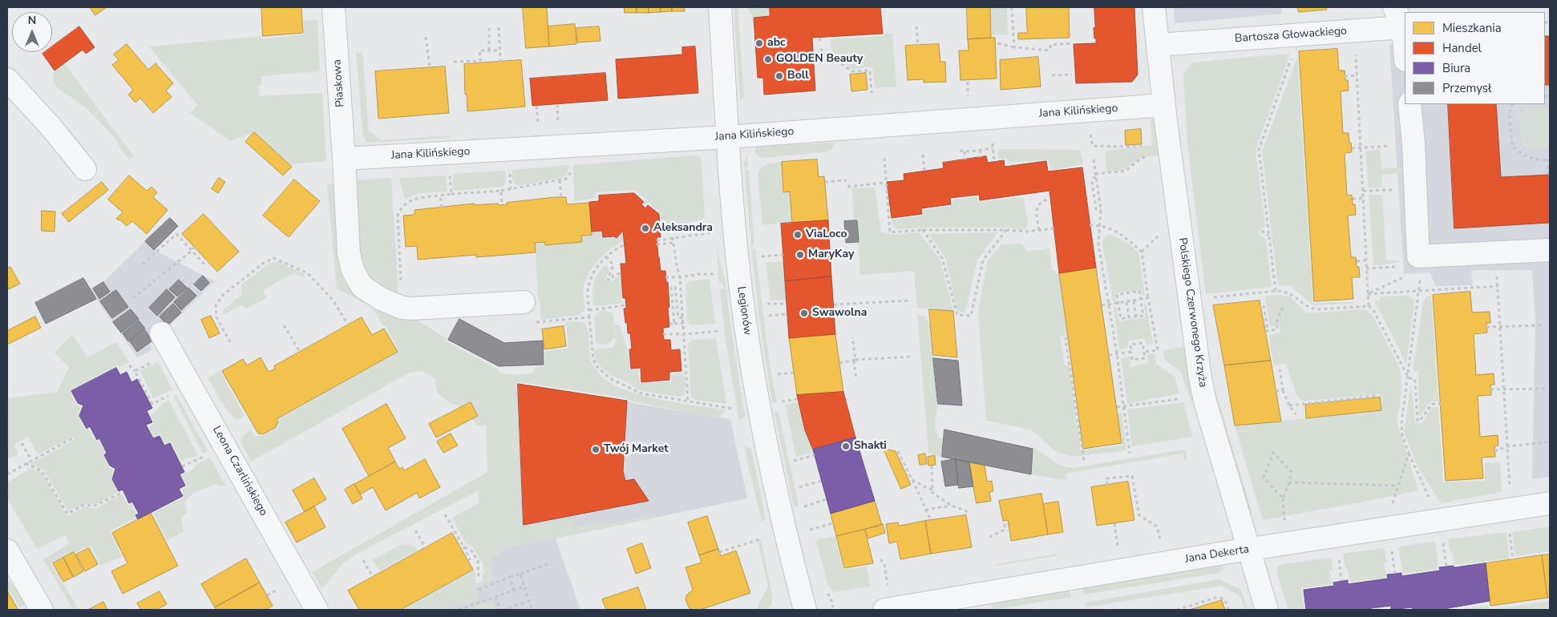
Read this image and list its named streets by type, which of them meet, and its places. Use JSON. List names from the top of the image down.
{
  "streets": {
    "street": [
      "Bartosza Głowackiego",
      "Piaskowa",
      "Jana Kilińskiego",
      "Legionów",
      "Polskiego Czerwonego Krzyża",
      "Leona Czarlińskiego",
      "Jana Dekerta"
    ]
  },
  "crossings": [
    ["Bartosza Głowackiego", "Polskiego Czerwonego Krzyża"],
    ["Piaskowa", "Jana Kilińskiego"],
    ["Jana Kilińskiego", "Legionów"],
    ["Jana Kilińskiego", "Polskiego Czerwonego Krzyża"],
    ["Polskiego Czerwonego Krzyża", "Jana Dekerta"]
  ],
  "places": [
    "abc",
    "GOLDEN Beauty",
    "Boll",
    "Aleksandra",
    "ViaLoco",
    "MaryKay",
    "Swawolna",
    "Shakti",
    "Twój Market"
  ],
  "legend": [
    "Mieszkania",
    "Handel",
    "Biura",
    "Przemysł"
  ],
  "north": "top"
}
